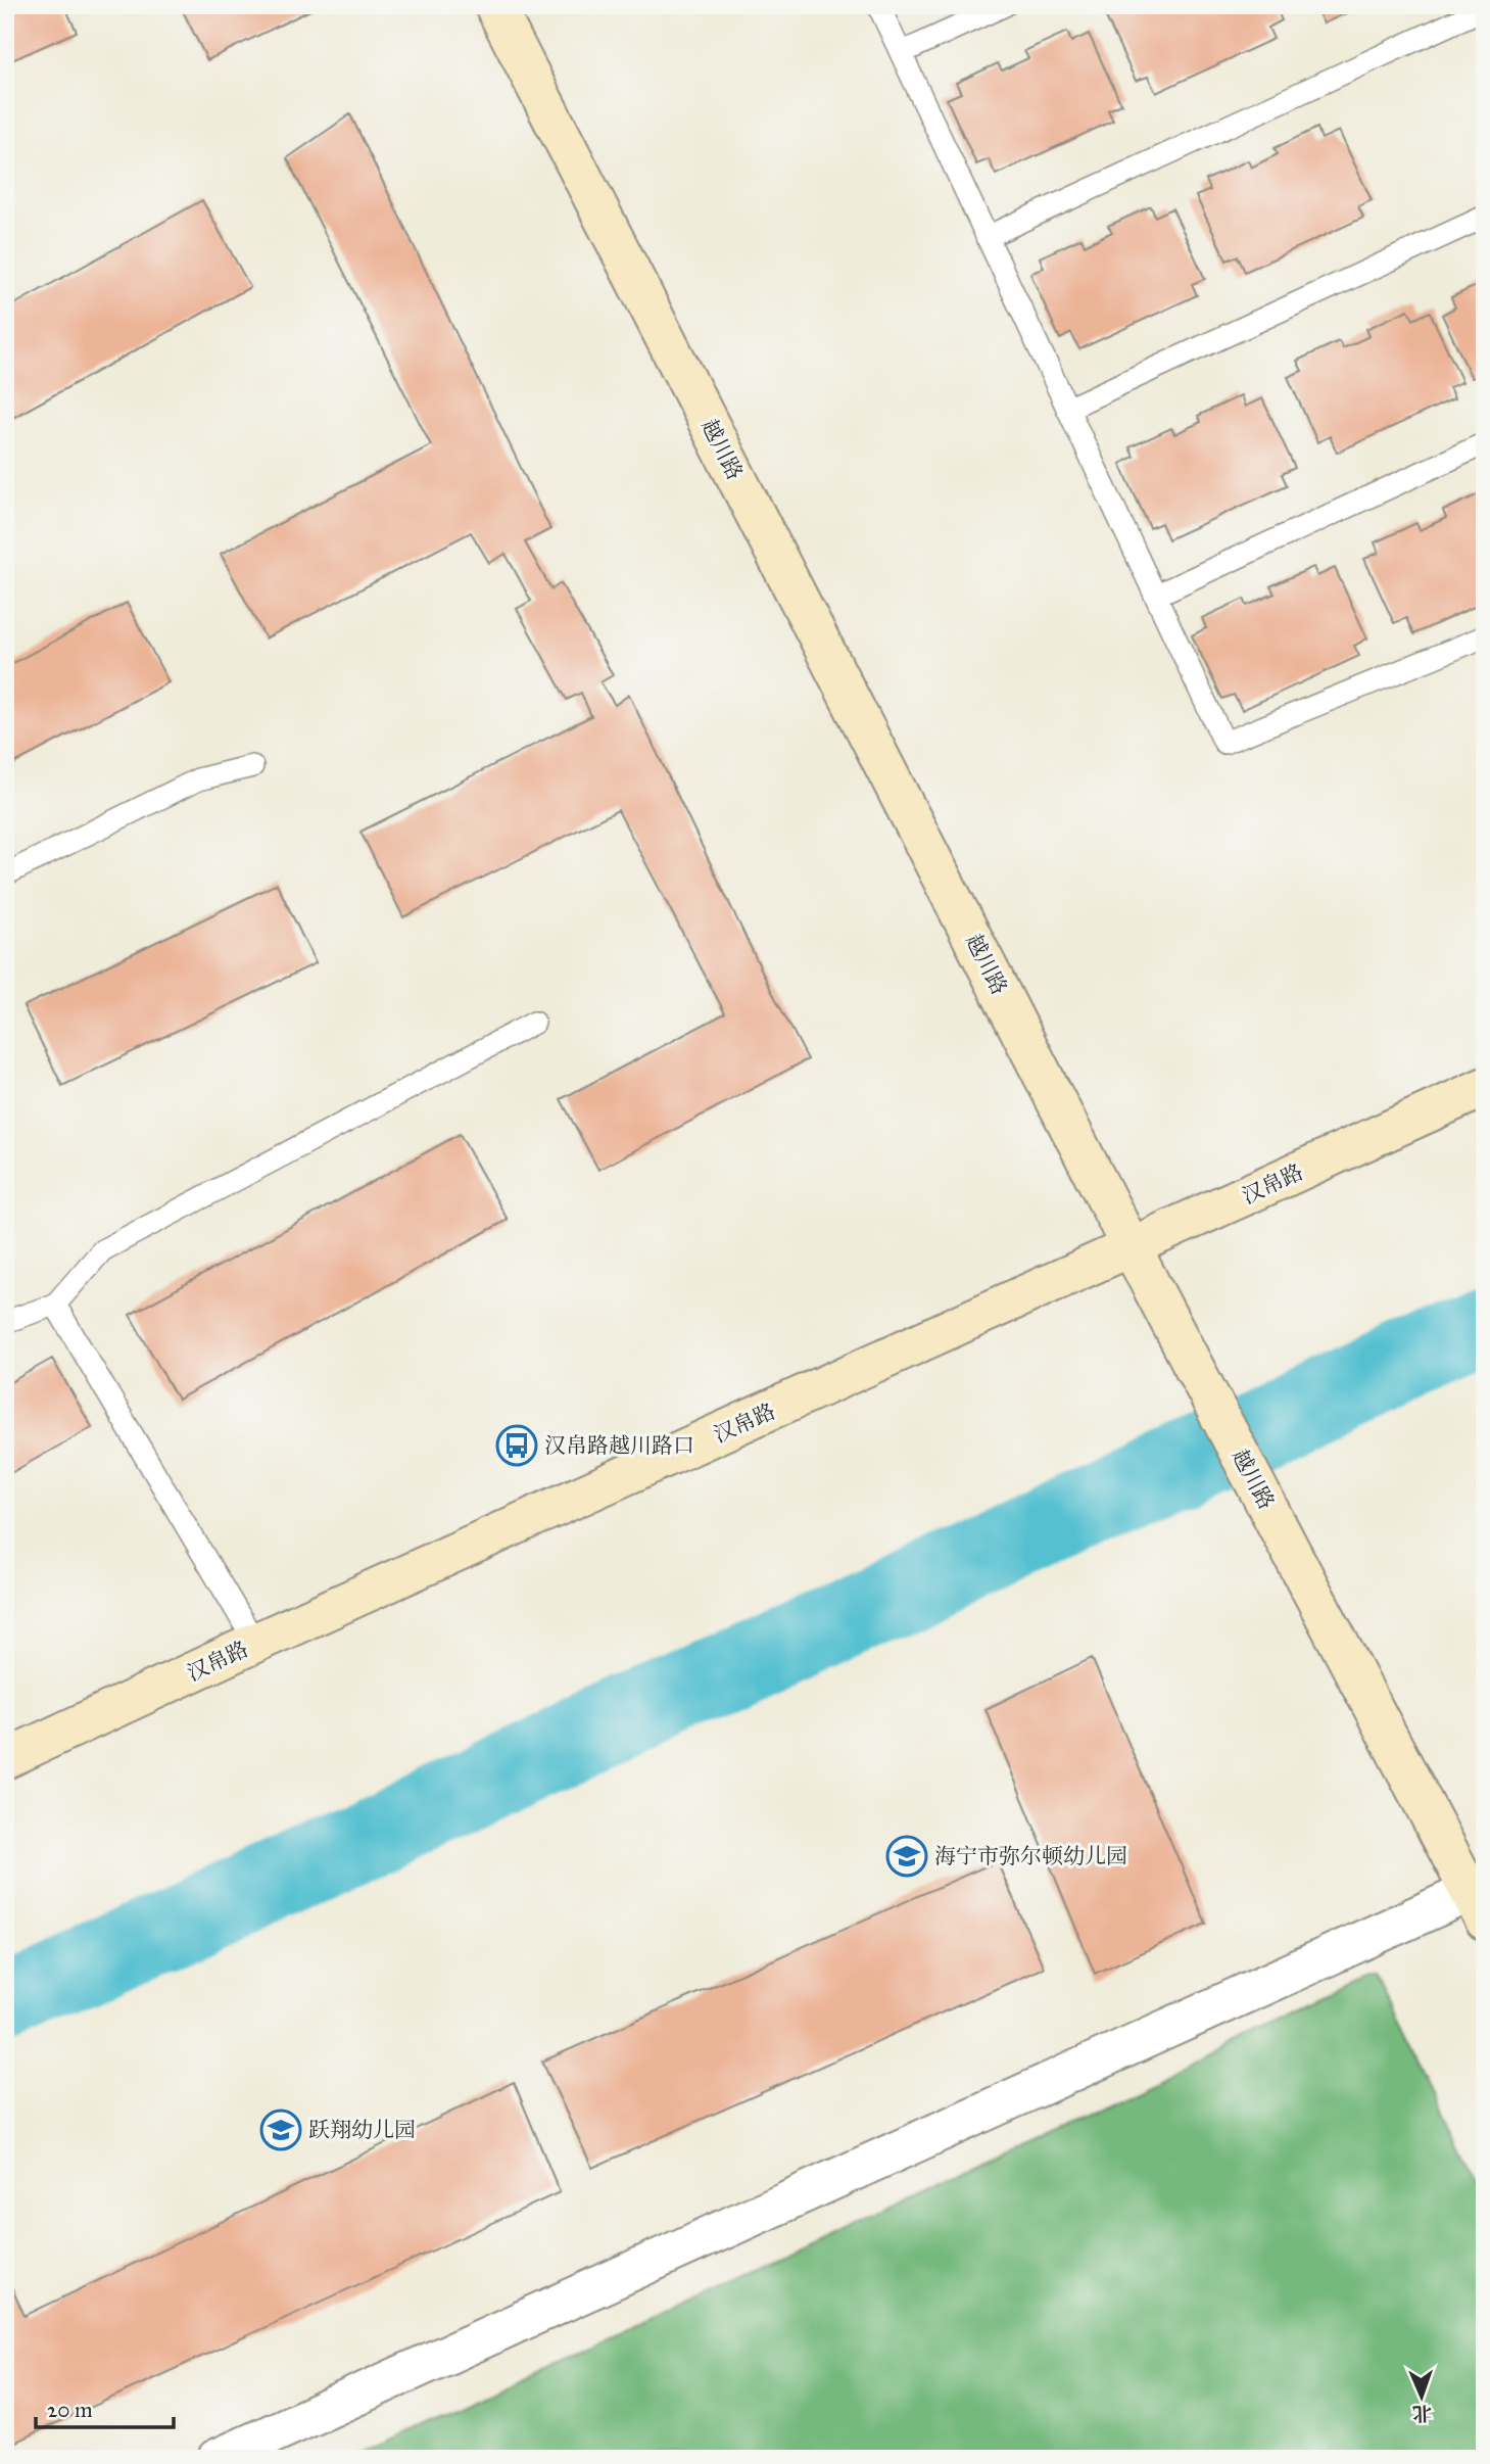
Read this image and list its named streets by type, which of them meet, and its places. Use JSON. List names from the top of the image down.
{
  "streets": {
    "street": ["越川路", "汉帛路"]
  },
  "crossings": [
    ["越川路", "汉帛路"]
  ],
  "places": {
    "bus stop": ["汉帛路越川路口"],
    "school or university": ["海宁市弥尔顿幼儿园", "跃翔幼儿园"]
  },
  "scale_bar": "20 m",
  "north": "bottom"
}
